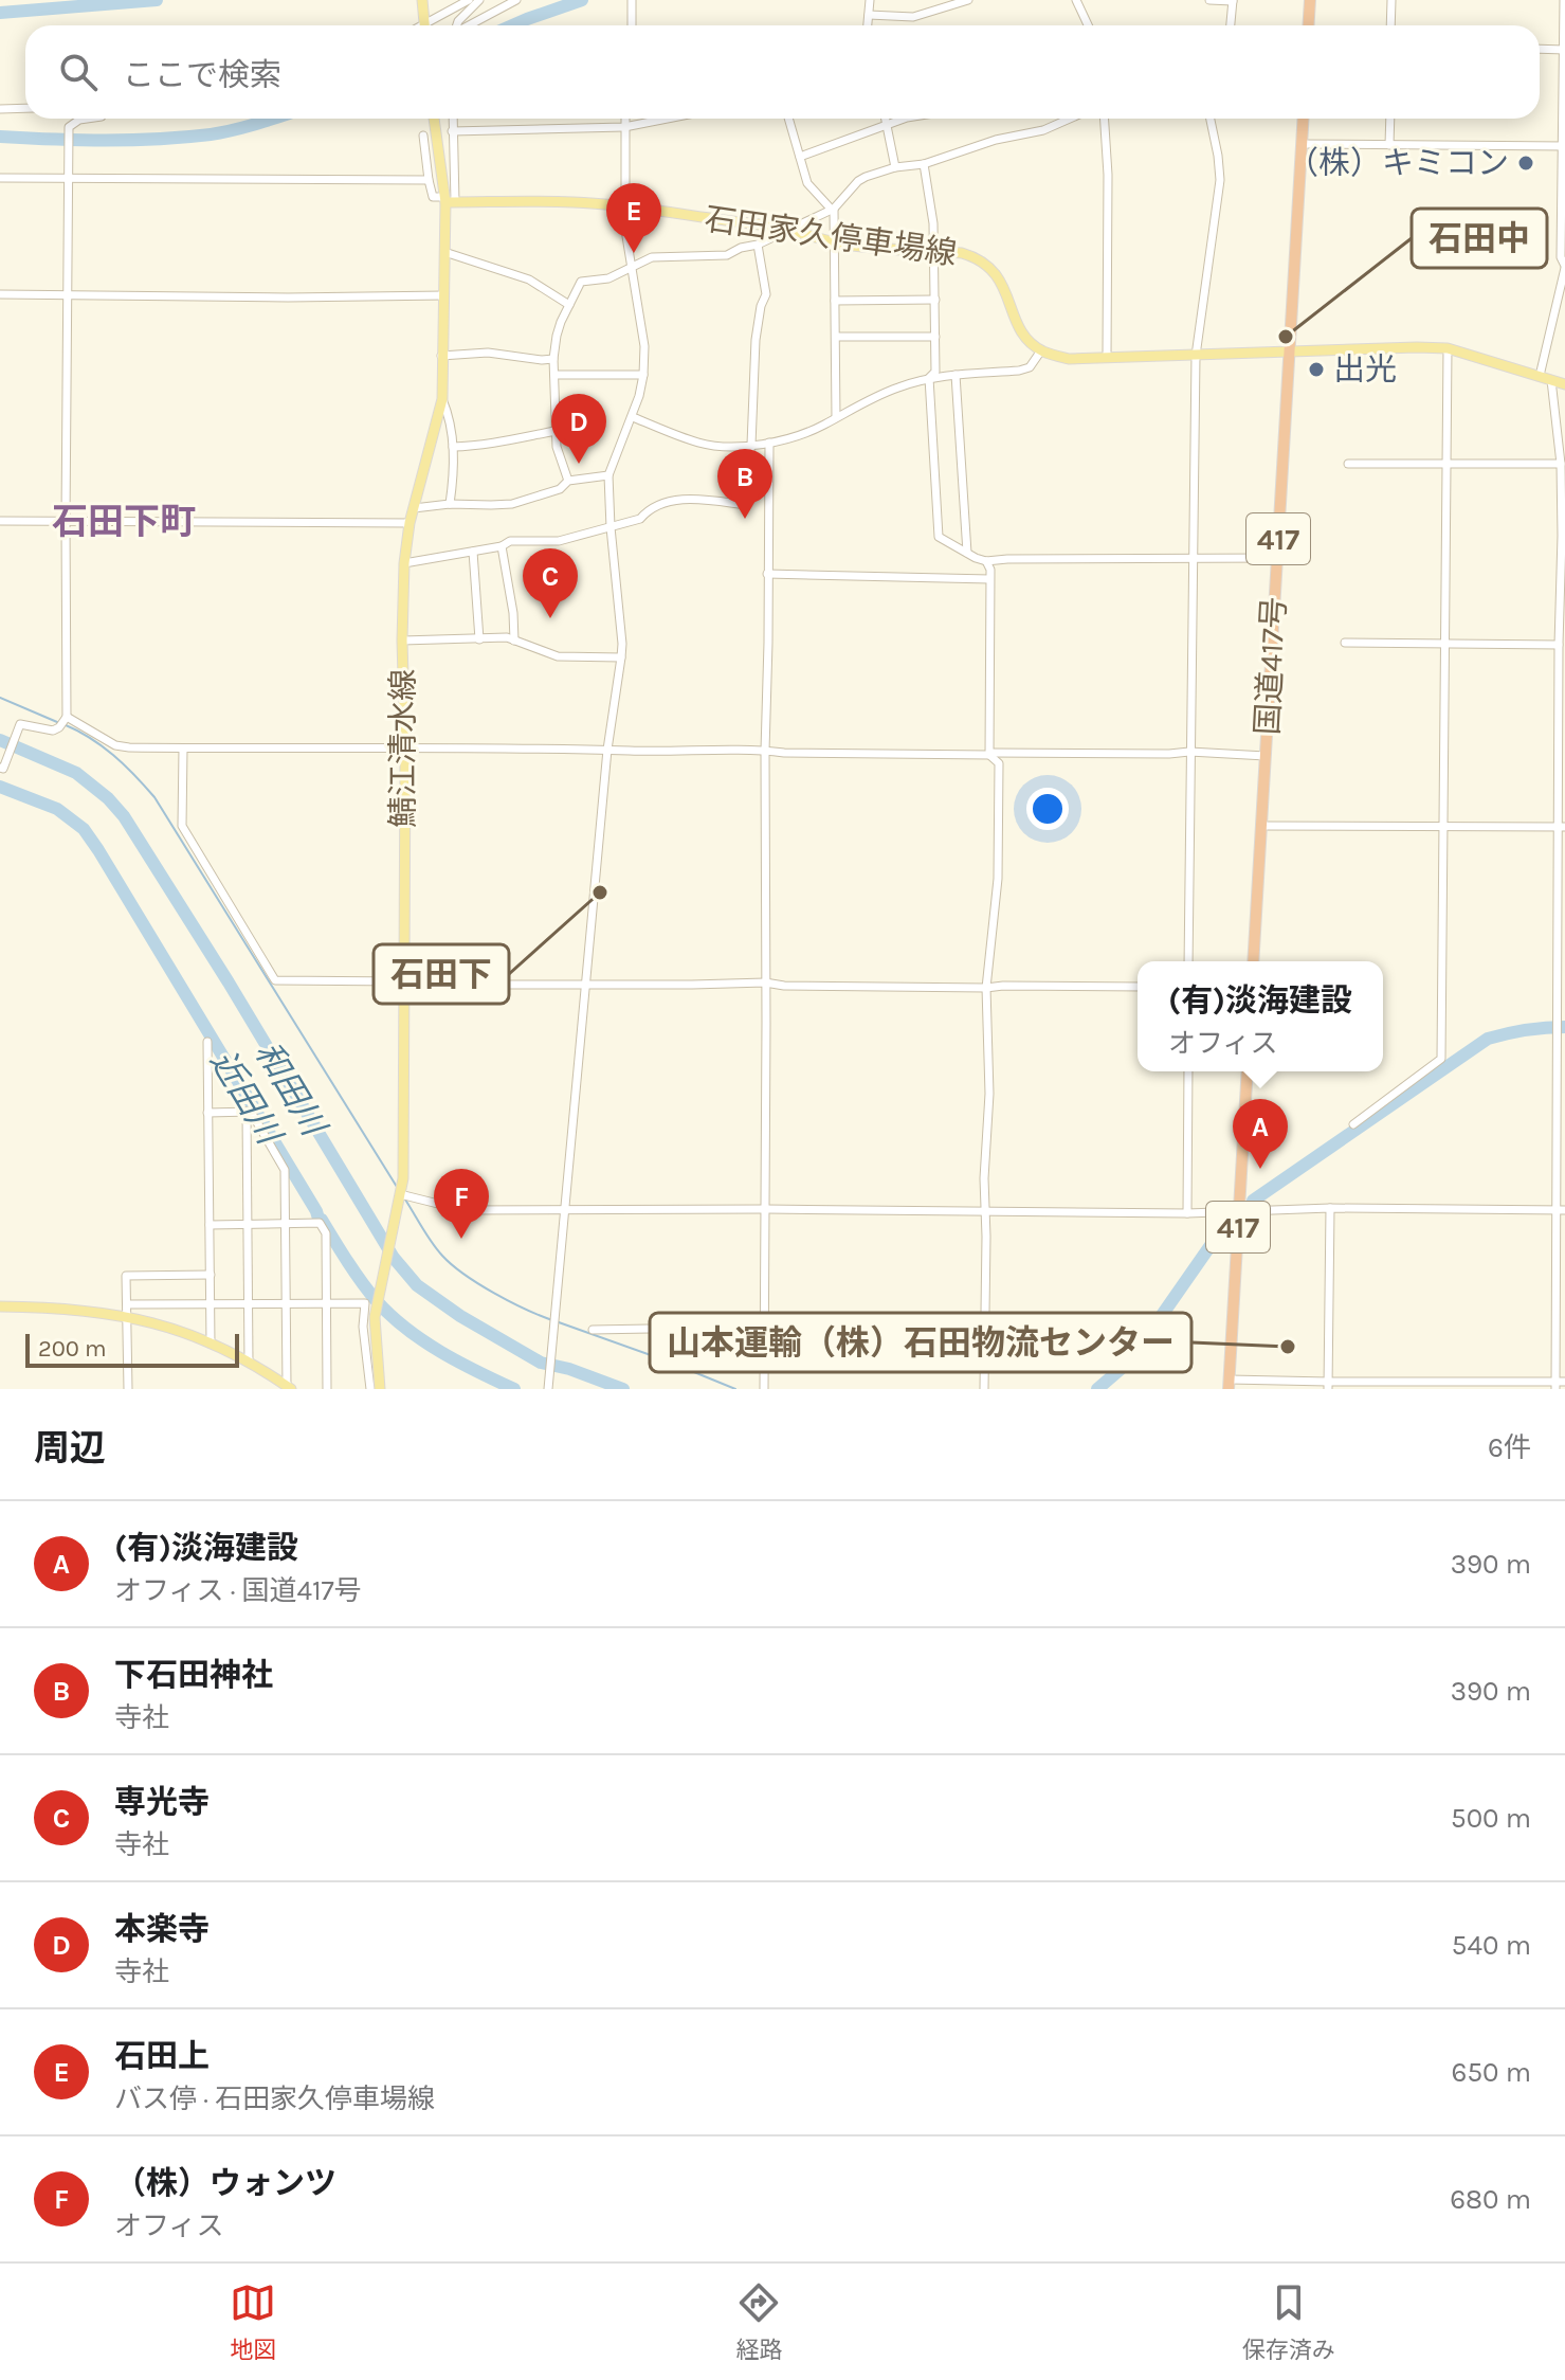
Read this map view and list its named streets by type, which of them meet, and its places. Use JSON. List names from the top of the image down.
{
  "streets": {
    "highway": ["417", "国道417号"],
    "main road": ["石田家久停車場線", "鯖江清水線"]
  },
  "crossings": [
    ["石田家久停車場線", "鯖江清水線"]
  ],
  "districts": ["石田下町"],
  "water": ["和田川", "近田川"],
  "places": [
    "（株）キミコン",
    "石田中",
    "出光",
    "石田下",
    "山本運輸（株）石田物流センター"
  ],
  "scale_bar": "200 m",
  "page": {
    "search": "ここで検索",
    "pins": [
      "E",
      "D",
      "B",
      "C",
      "A",
      "F"
    ],
    "popup": ["(有)淡海建設", "オフィス"],
    "scale": "200 m",
    "heading": ["周辺", "6件"],
    "list": [
      {
        "mark": "A",
        "name": "(有)淡海建設",
        "note": "オフィス · 国道417号",
        "value": "390 m"
      },
      {
        "mark": "B",
        "name": "下石田神社",
        "note": "寺社",
        "value": "390 m"
      },
      {
        "mark": "C",
        "name": "専光寺",
        "note": "寺社",
        "value": "500 m"
      },
      {
        "mark": "D",
        "name": "本楽寺",
        "note": "寺社",
        "value": "540 m"
      },
      {
        "mark": "E",
        "name": "石田上",
        "note": "バス停 · 石田家久停車場線",
        "value": "650 m"
      },
      {
        "mark": "F",
        "name": "（株）ウォンツ",
        "note": "オフィス",
        "value": "680 m"
      }
    ],
    "nav": ["地図", "経路", "保存済み"]
  }
}
